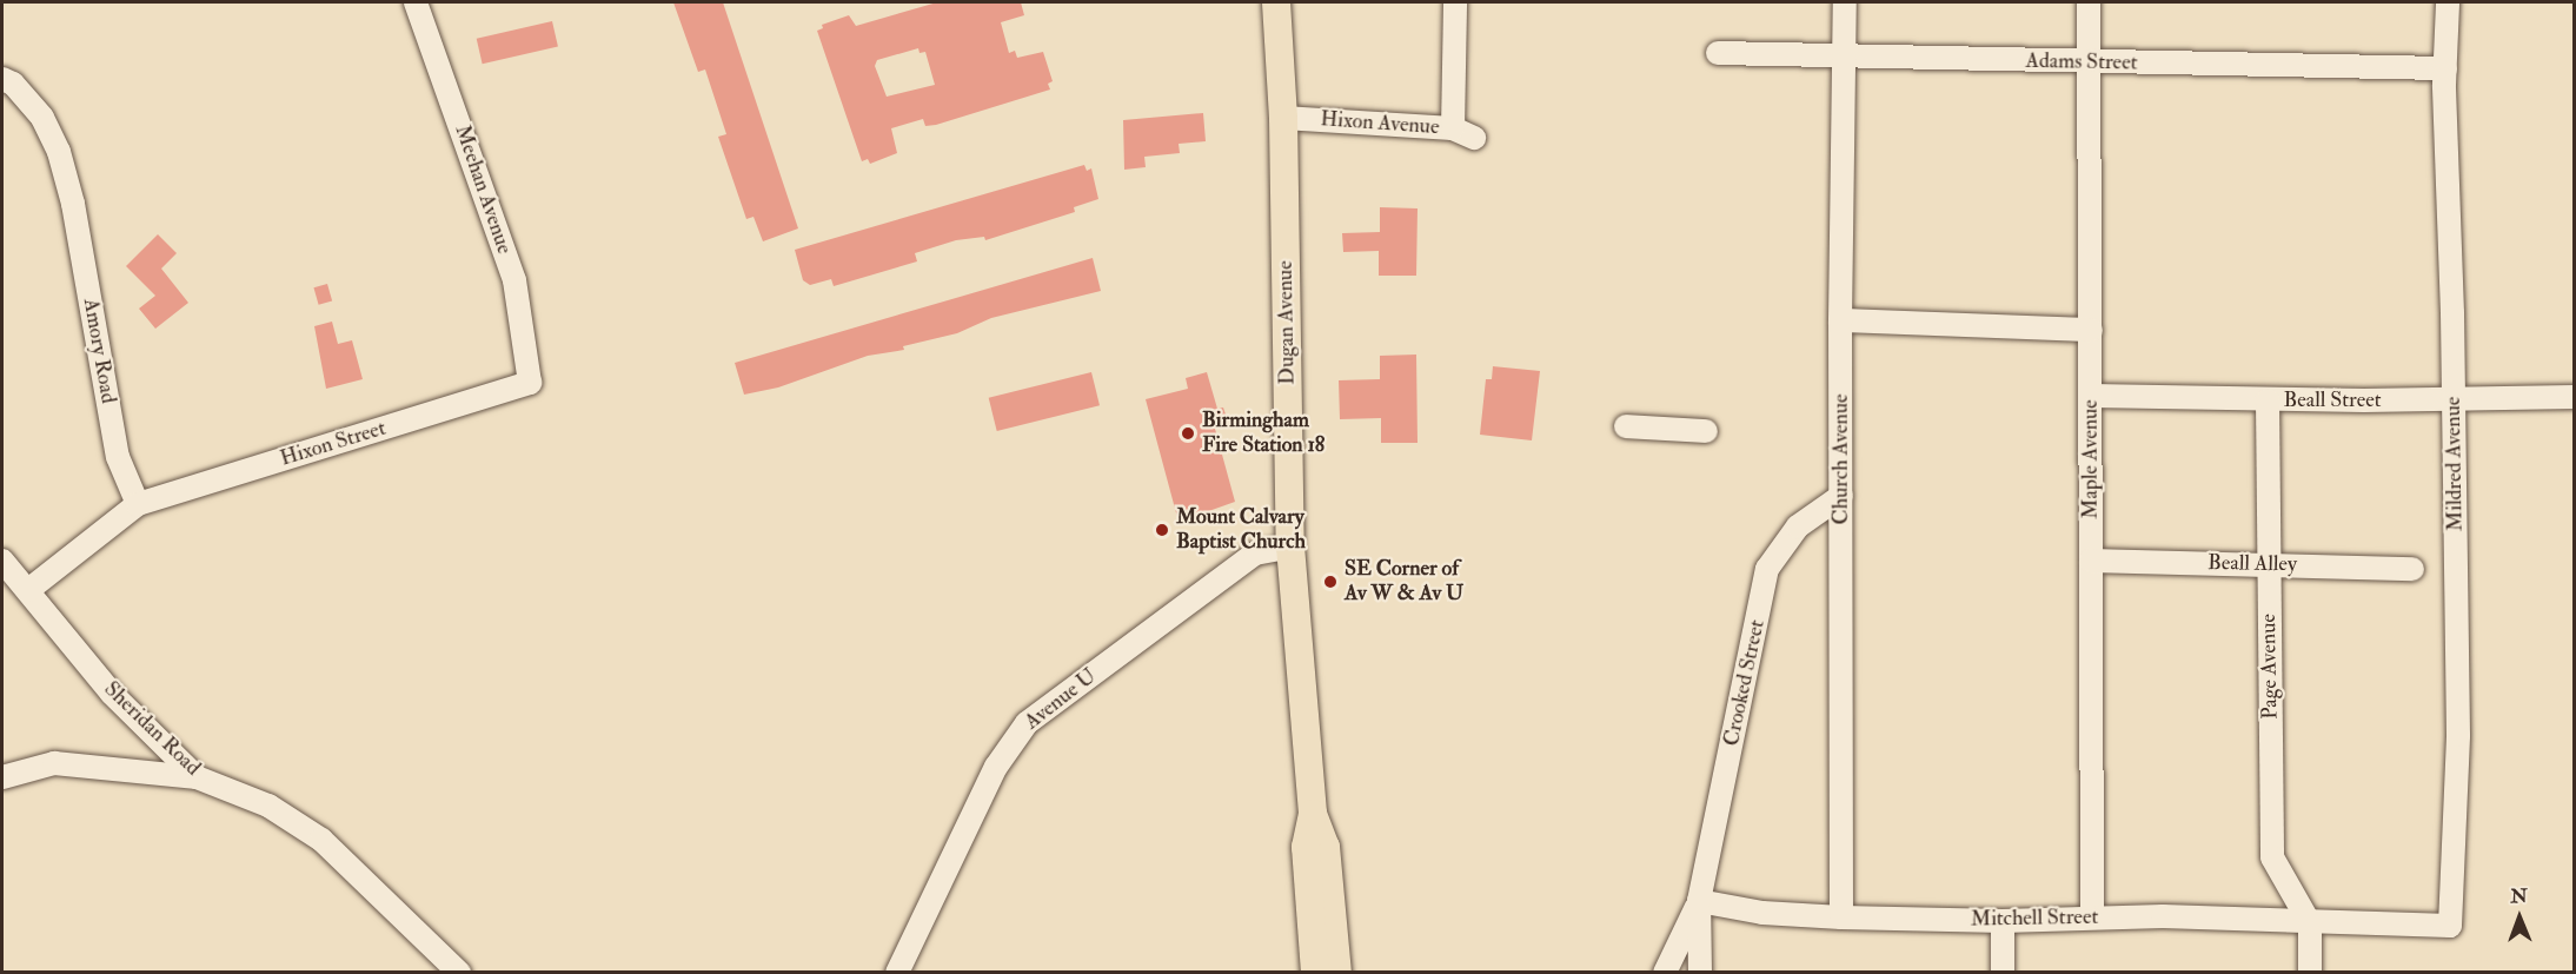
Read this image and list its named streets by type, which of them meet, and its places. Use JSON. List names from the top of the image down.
{
  "streets": {
    "main road": ["Dugan Avenue"],
    "street": [
      "Adams Street",
      "Hixon Avenue",
      "Meehan Avenue",
      "Amory Road",
      "Beall Street",
      "Hixon Street",
      "Church Avenue",
      "Maple Avenue",
      "Mildred Avenue",
      "Beall Alley",
      "Page Avenue",
      "Crooked Street",
      "Avenue U",
      "Sheridan Road",
      "Mitchell Street"
    ]
  },
  "crossings": [
    ["Adams Street", "Church Avenue"],
    ["Adams Street", "Maple Avenue"],
    ["Adams Street", "Mildred Avenue"],
    ["Hixon Avenue", "Dugan Avenue"],
    ["Meehan Avenue", "Hixon Street"],
    ["Dugan Avenue", "Avenue U"],
    ["Amory Road", "Hixon Street"],
    ["Beall Street", "Maple Avenue"],
    ["Beall Street", "Mildred Avenue"],
    ["Beall Street", "Page Avenue"],
    ["Church Avenue", "Crooked Street"],
    ["Church Avenue", "Mitchell Street"],
    ["Maple Avenue", "Beall Alley"],
    ["Maple Avenue", "Mitchell Street"],
    ["Mildred Avenue", "Mitchell Street"],
    ["Beall Alley", "Page Avenue"],
    ["Page Avenue", "Mitchell Street"],
    ["Crooked Street", "Mitchell Street"]
  ],
  "places": ["Birmingham Fire Station 18", "Mount Calvary Baptist Church", "SE Corner of Av W & Av U"],
  "north": "top"
}
